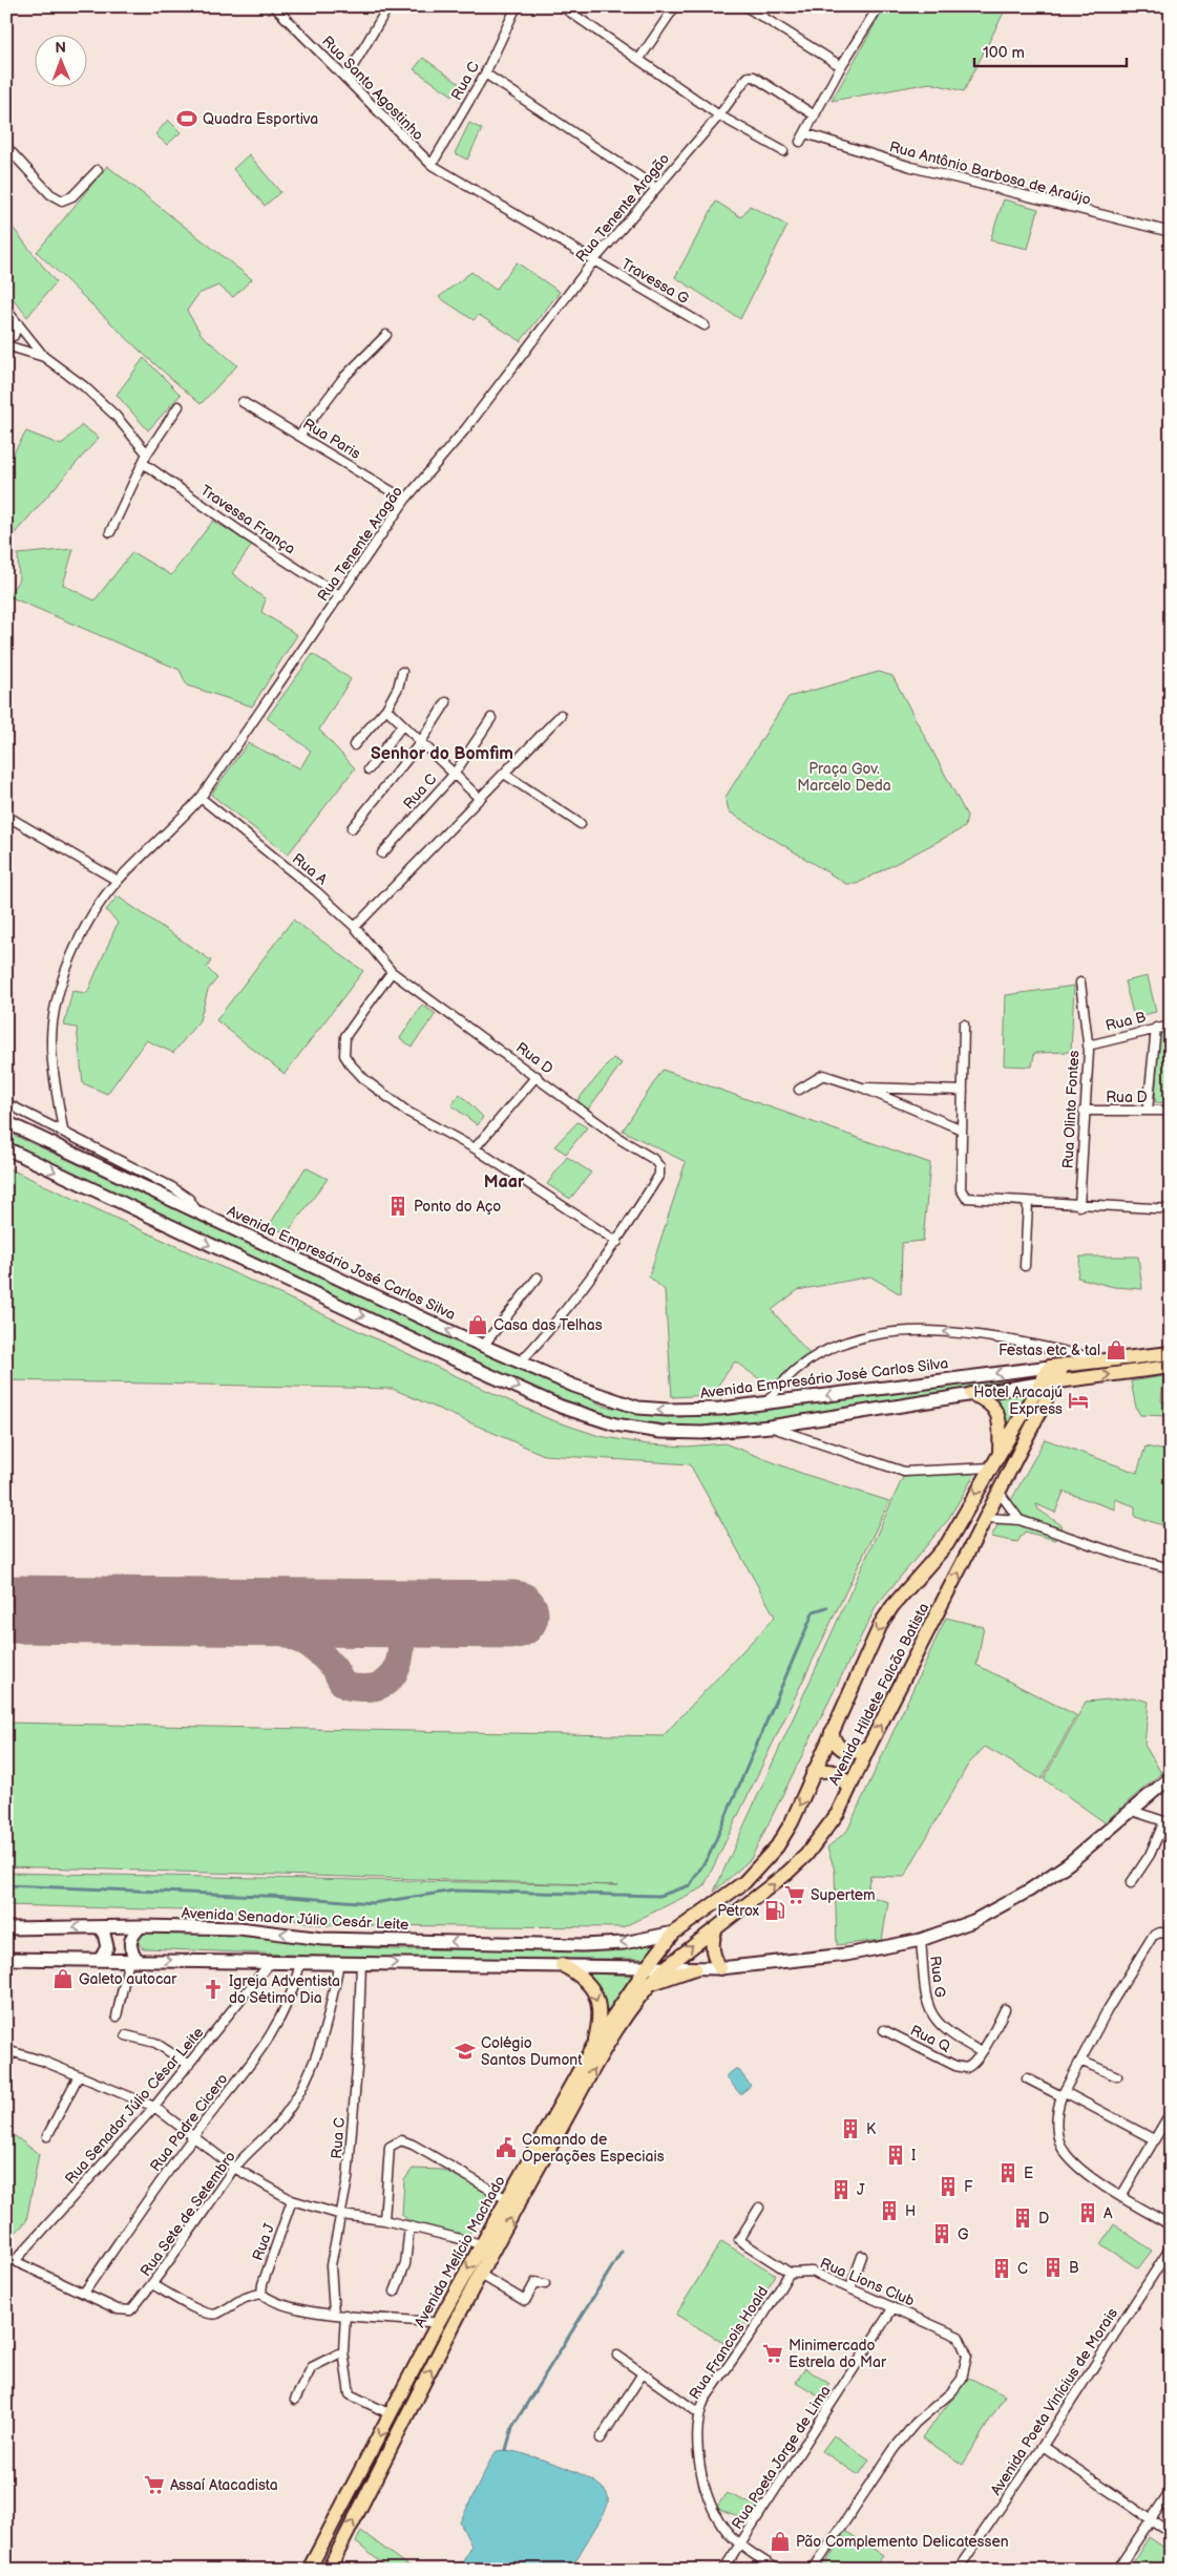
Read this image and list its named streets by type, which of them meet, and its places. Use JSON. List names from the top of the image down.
{
  "streets": {
    "main road": [
      "Avenida Empresário José Carlos Silva",
      "Avenida Hildete Falcão Batista",
      "Avenida Senador Júlio Cesár Leite",
      "Avenida Melício Machado"
    ],
    "street": [
      "Rua C",
      "Rua Santo Agostinho",
      "Rua Antônio Barbosa de Araújo",
      "Rua Tenente Aragão",
      "Travessa G",
      "Rua Paris",
      "Travessa França",
      "Rua A",
      "Rua B",
      "Rua D",
      "Rua Olinto Fontes",
      "Rua G",
      "Rua Q",
      "Rua Senador Júlio César Leite",
      "Rua Padre Cicero",
      "Rua Sete de Setembro",
      "Rua J",
      "Rua Lions Club",
      "Rua Francois Hoald",
      "Avenida Poeta Vinícius de Morais",
      "Rua Poeta Jorge de Lima"
    ]
  },
  "crossings": [
    ["Rua C", "Rua Santo Agostinho"],
    ["Rua Santo Agostinho", "Rua Tenente Aragão"],
    ["Rua Santo Agostinho", "Travessa G"],
    ["Rua Tenente Aragão", "Travessa G"],
    ["Rua Tenente Aragão", "Rua Paris"],
    ["Rua Tenente Aragão", "Travessa França"],
    ["Rua Tenente Aragão", "Rua A"],
    ["Rua A", "Rua D"],
    ["Rua B", "Rua Olinto Fontes"],
    ["Rua D", "Rua Olinto Fontes"],
    ["Avenida Empresário José Carlos Silva", "Avenida Hildete Falcão Batista"],
    ["Avenida Hildete Falcão Batista", "Avenida Senador Júlio Cesár Leite"],
    ["Avenida Hildete Falcão Batista", "Avenida Melício Machado"],
    ["Avenida Senador Júlio Cesár Leite", "Avenida Melício Machado"],
    ["Rua G", "Rua Q"],
    ["Rua Padre Cicero", "Rua Sete de Setembro"],
    ["Rua Lions Club", "Rua Francois Hoald"],
    ["Rua Lions Club", "Rua Poeta Jorge de Lima"],
    ["Rua Francois Hoald", "Rua Poeta Jorge de Lima"]
  ],
  "districts": ["Senhor do Bomfim", "Maar"],
  "parks": ["Praça Gov. Marcelo Deda"],
  "places": {
    "sports": ["Quadra Esportiva"],
    "building": [
      "Ponto do Aço",
      "K",
      "I",
      "E",
      "F",
      "J",
      "H",
      "A",
      "D",
      "G",
      "B",
      "C"
    ],
    "shop": [
      "Casa das Telhas",
      "Festas etc & tal",
      "Galeto autocar",
      "Pão Complemento Delicatessen"
    ],
    "hotel": ["Hotel Aracajú Express"],
    "supermarket": ["Supertem", "Minimercado Estrela do Mar", "Assaí Atacadista"],
    "fuel station": ["Petrox"],
    "church": ["Igreja Adventista do Sétimo Dia"],
    "school or university": ["Colégio Santos Dumont"],
    "public building": ["Comando de Operações Especiais"]
  },
  "scale_bar": "100 m",
  "north": "top"
}
